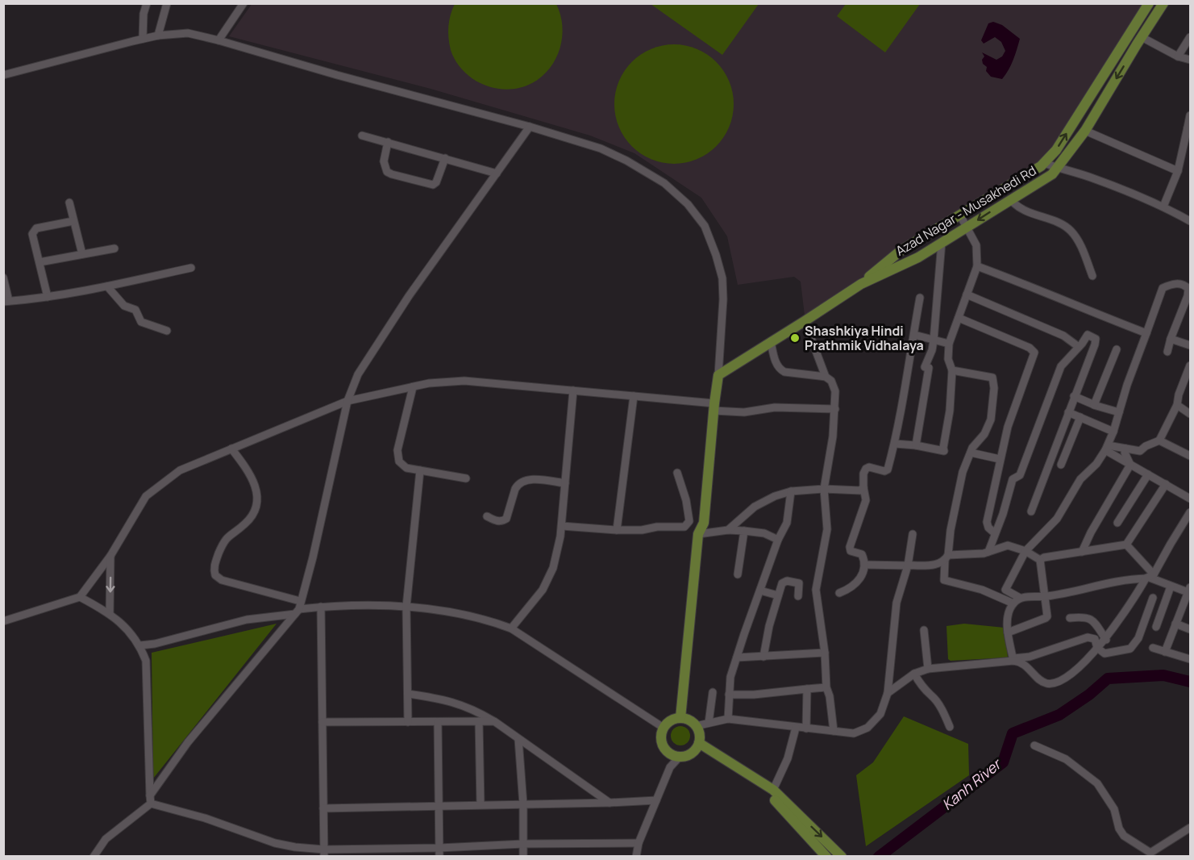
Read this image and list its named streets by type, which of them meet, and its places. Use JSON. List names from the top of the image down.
{
  "streets": {
    "main road": ["Azad Nagar - Musakhedi Rd"]
  },
  "water": ["Kanh River"],
  "places": ["Shashkiya Hindi Prathmik Vidhalaya"]
}
